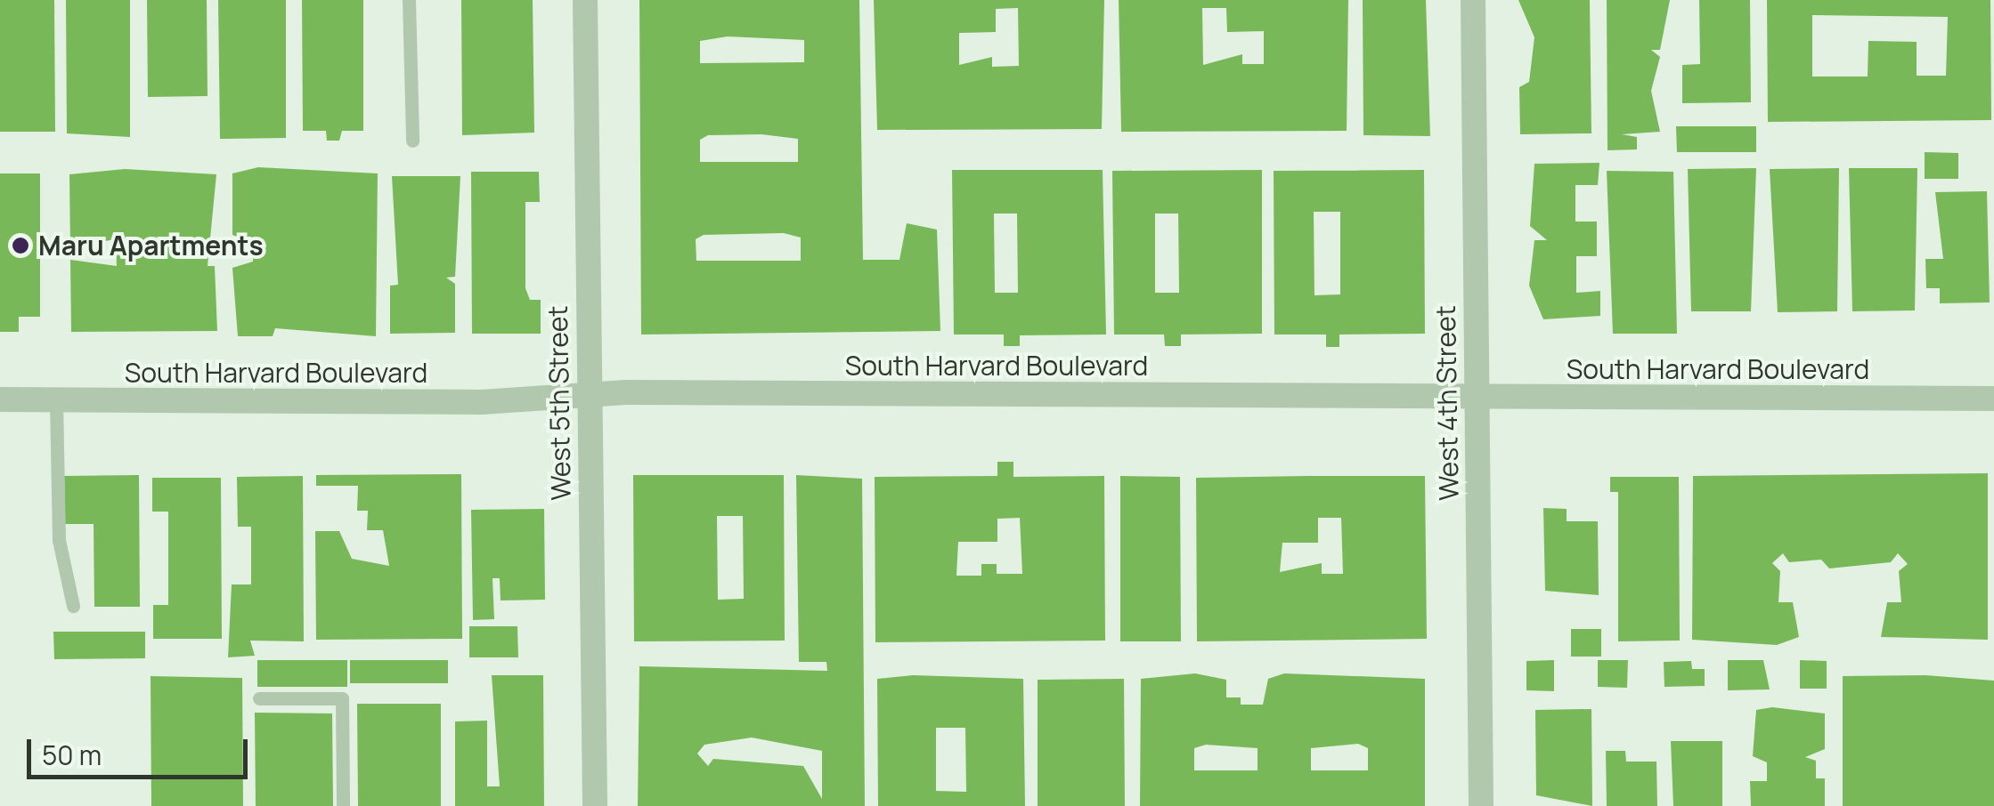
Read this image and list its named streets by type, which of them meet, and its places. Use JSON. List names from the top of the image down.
{
  "streets": {
    "street": ["South Harvard Boulevard", "West 5th Street", "West 4th Street"]
  },
  "crossings": [
    ["South Harvard Boulevard", "West 5th Street"],
    ["South Harvard Boulevard", "West 4th Street"]
  ],
  "places": ["Maru Apartments"],
  "scale_bar": "50 m"
}
